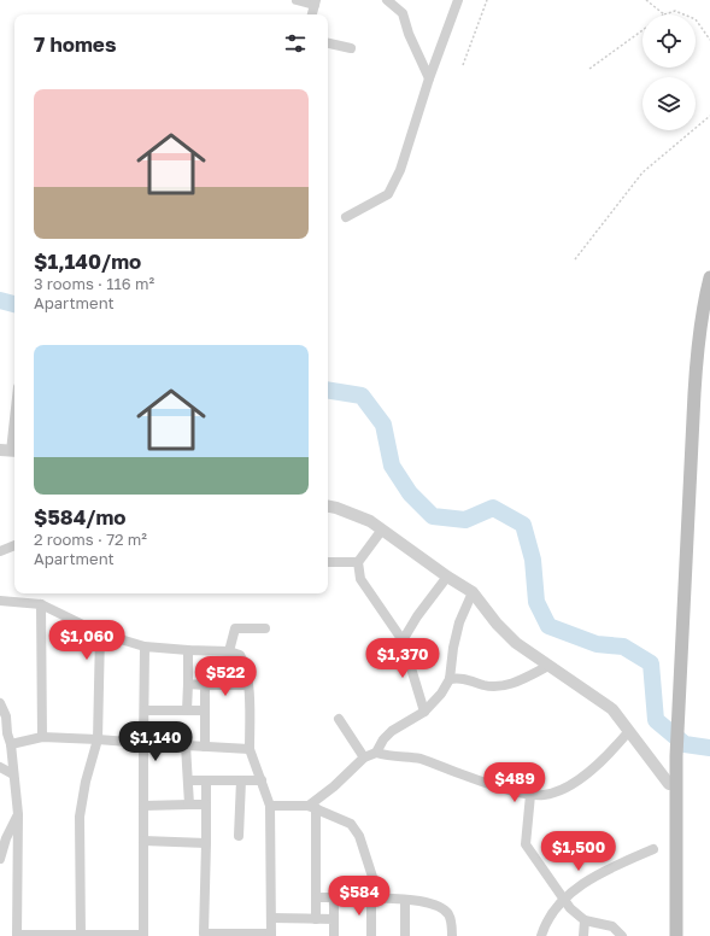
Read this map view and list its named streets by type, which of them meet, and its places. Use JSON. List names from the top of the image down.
{
  "page": {
    "heading": "7 homes",
    "list": [
      {
        "name": "$1,140/mo",
        "note": "3 rooms · 116 m² · Apartment"
      },
      {
        "name": "$584/mo",
        "note": "2 rooms · 72 m² · Apartment"
      }
    ],
    "price": [
      "$1,060",
      "$1,370",
      "$522",
      "$1,140",
      "$489",
      "$1,500",
      "$584"
    ]
  }
}
